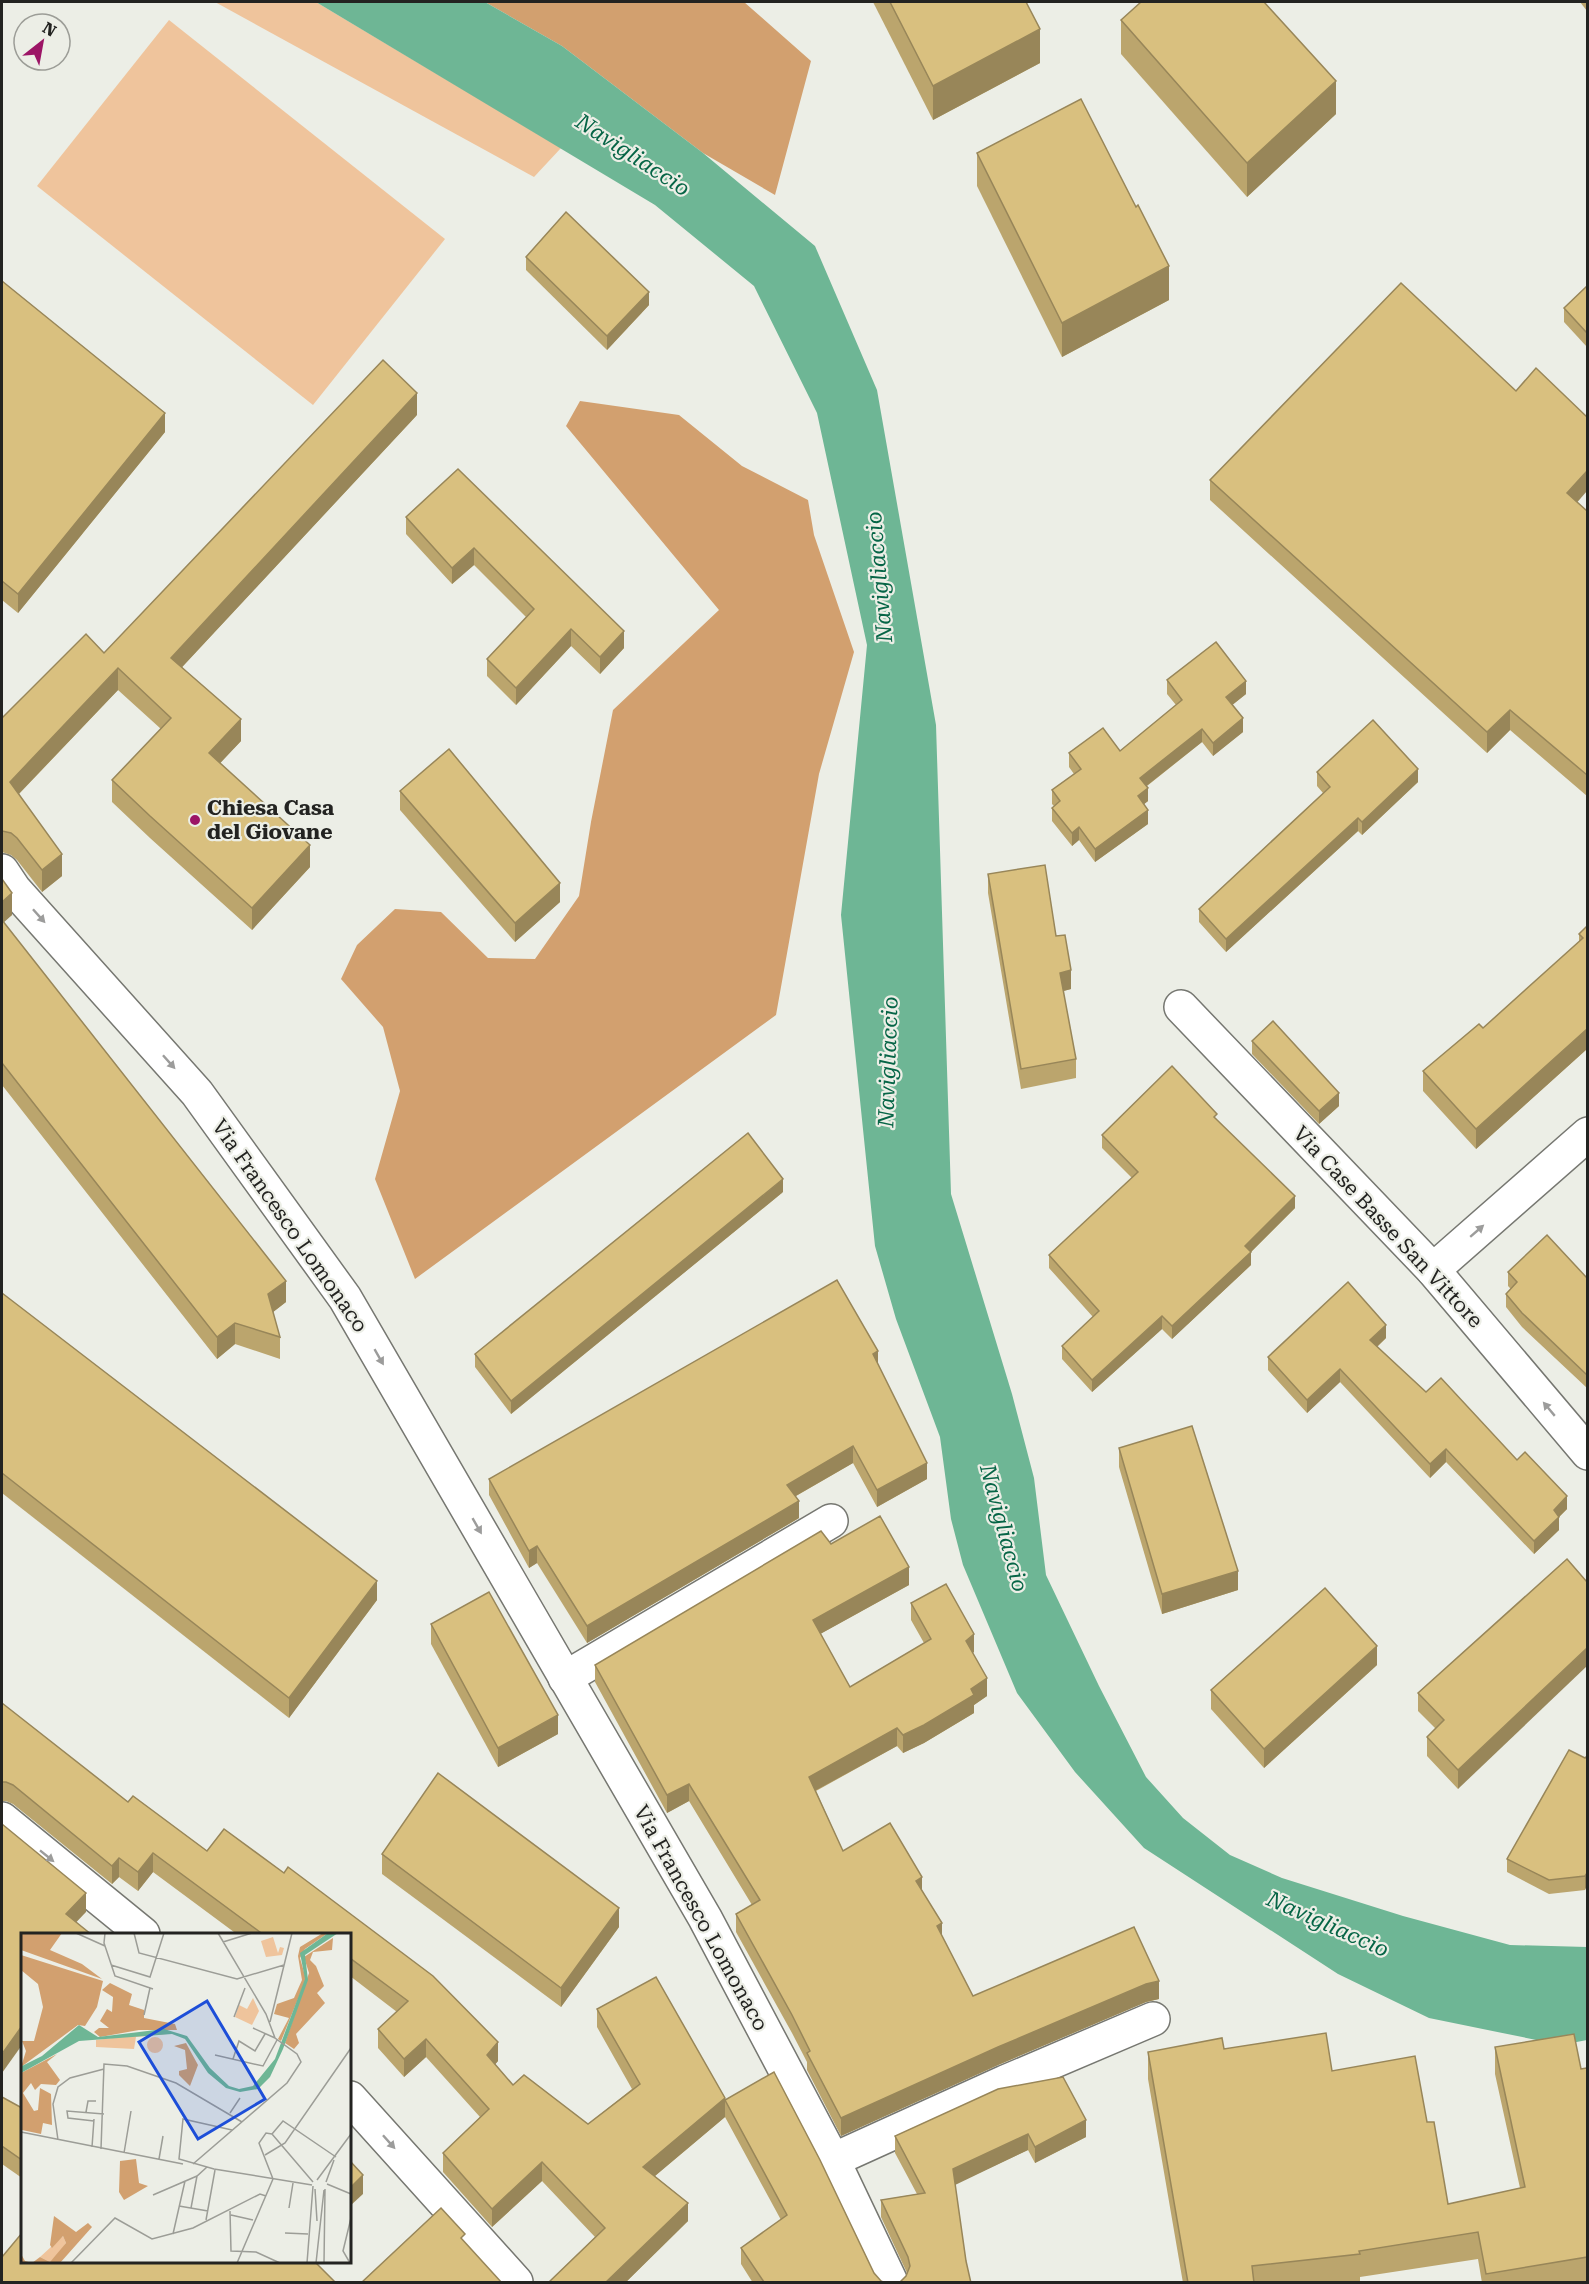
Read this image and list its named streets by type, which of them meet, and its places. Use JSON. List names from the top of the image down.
{
  "streets": {
    "street": ["Via Francesco Lomonaco", "Via Case Basse San Vittore"]
  },
  "one_way": ["Via Francesco Lomonaco", "Via Case Basse San Vittore"],
  "water": ["Navigliaccio"],
  "places": ["Chiesa Casa del Giovane"],
  "north": "top right"
}
